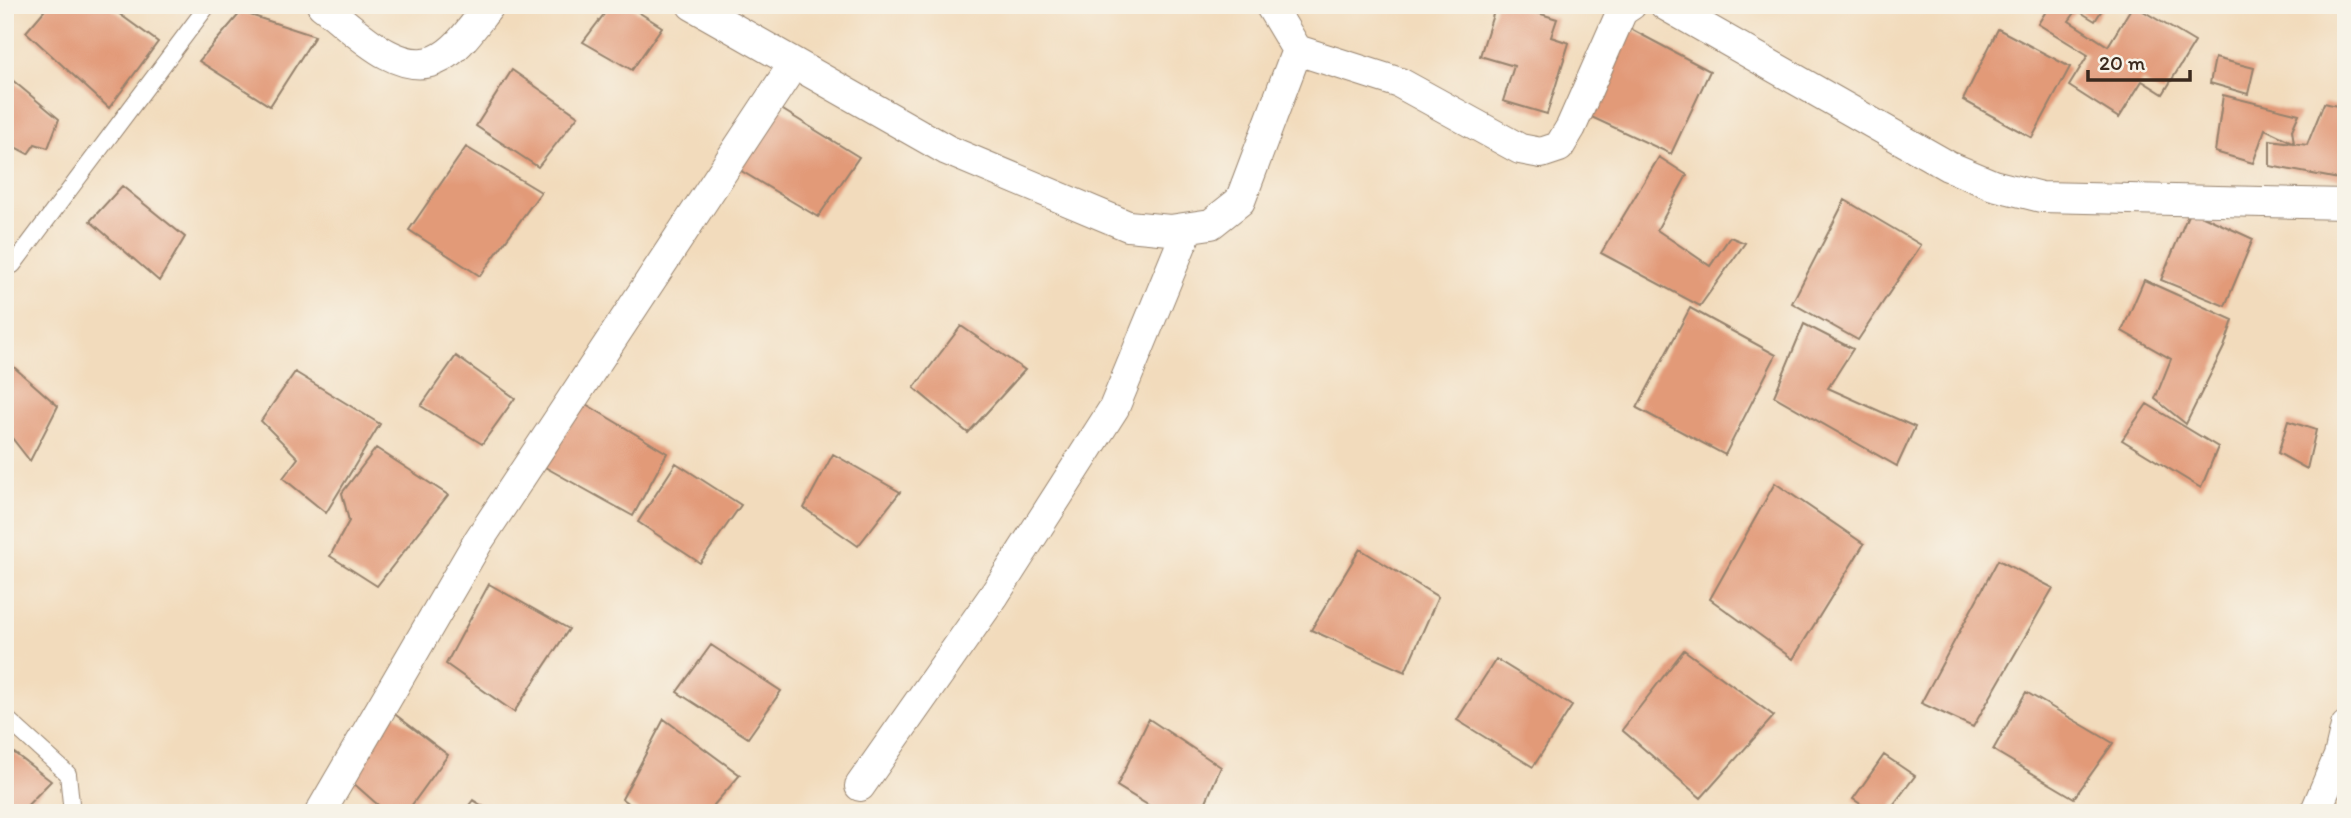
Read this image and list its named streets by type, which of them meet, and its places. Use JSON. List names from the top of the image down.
{
  "scale_bar": "20 m"
}
